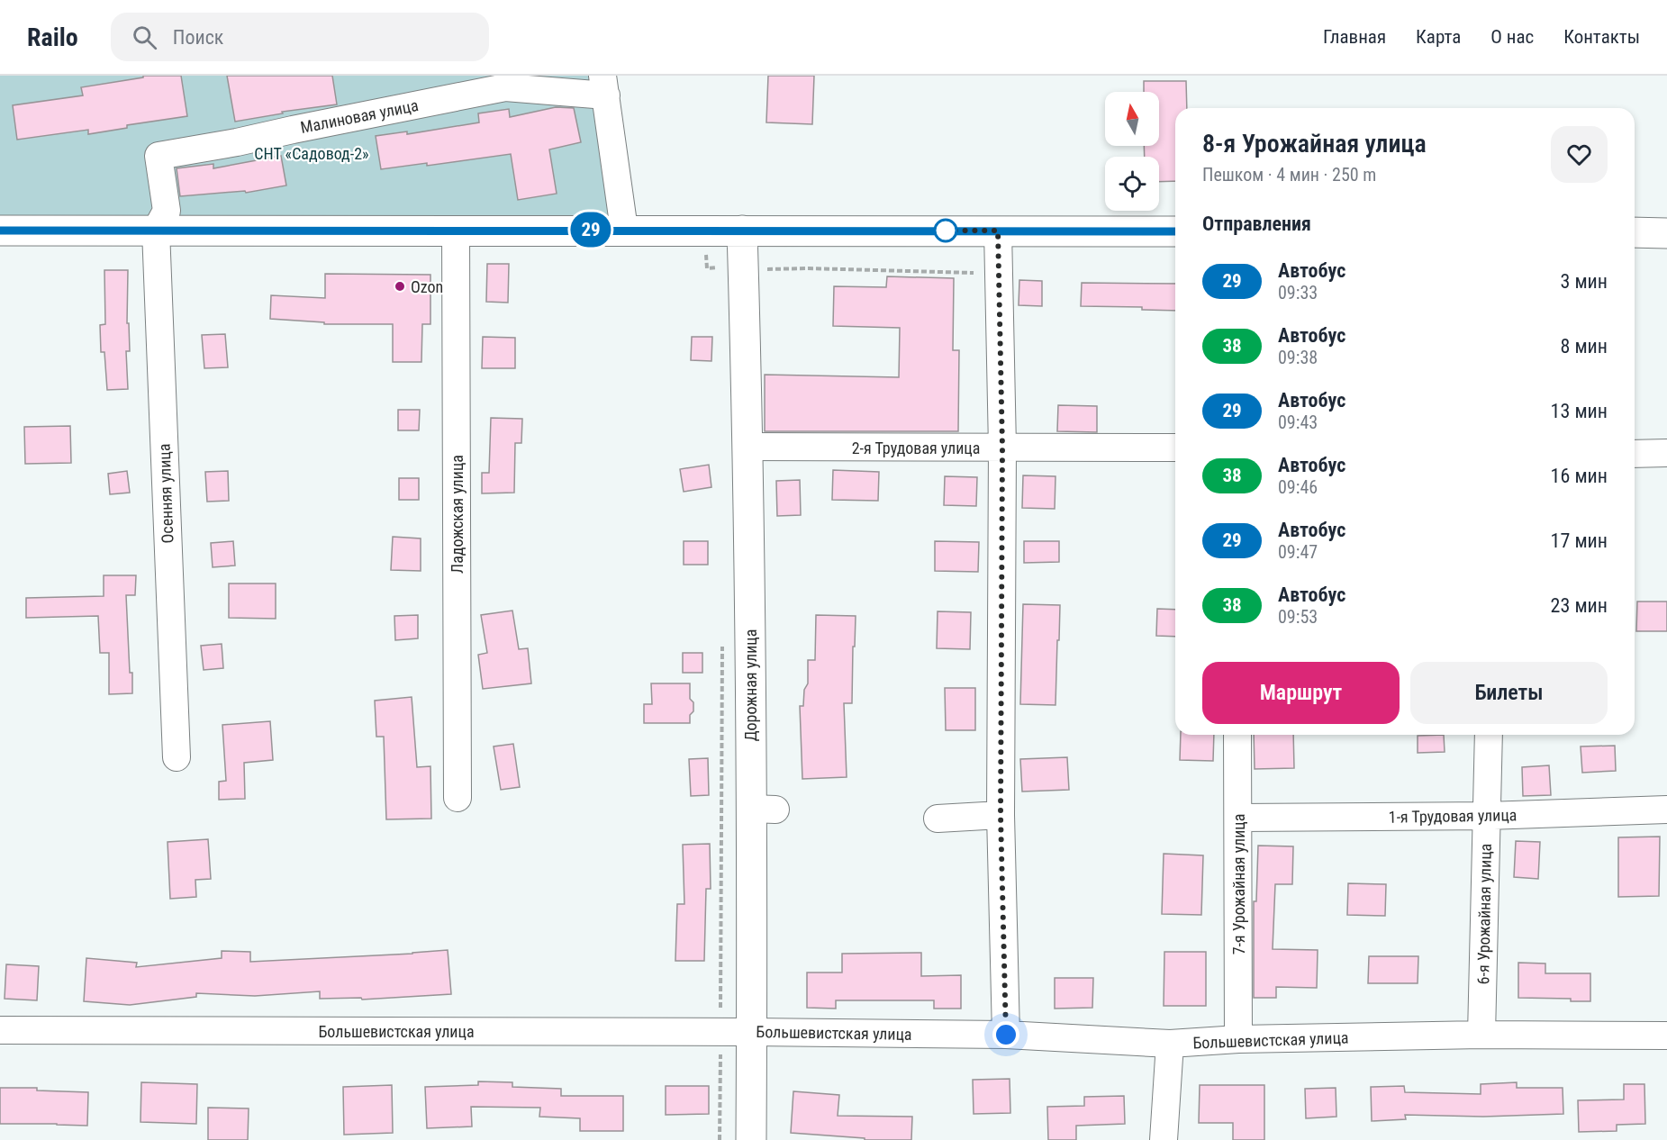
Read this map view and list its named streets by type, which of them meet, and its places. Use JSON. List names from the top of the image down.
{
  "streets": {
    "street": [
      "Малиновая улица",
      "2-я Трудовая улица",
      "Осенняя улица",
      "Ладожская улица",
      "Дорожная улица",
      "1-я Трудовая улица",
      "7-я Урожайная улица",
      "6-я Урожайная улица",
      "Большевистская улица"
    ]
  },
  "crossings": [
    ["Малиновая улица", "Осенняя улица"],
    ["2-я Трудовая улица", "Дорожная улица"],
    ["Дорожная улица", "Большевистская улица"],
    ["1-я Трудовая улица", "7-я Урожайная улица"],
    ["1-я Трудовая улица", "6-я Урожайная улица"],
    ["7-я Урожайная улица", "Большевистская улица"],
    ["6-я Урожайная улица", "Большевистская улица"]
  ],
  "parks": ["СНТ «Садовод-2»"],
  "places": ["Ozon"],
  "lines": ["bus line 29"],
  "north": "top",
  "page": {
    "header": "Railo",
    "search": "Поиск",
    "nav": [
      "Главная",
      "Карта",
      "О нас",
      "Контакты"
    ],
    "on_map": "29",
    "heading": [
      ["8-я Урожайная улица", "Пешком · 4 мин · 250 m"],
      "Отправления"
    ],
    "list": [
      {
        "mark": "29",
        "name": "Автобус",
        "note": "09:33",
        "value": "3 мин"
      },
      {
        "mark": "38",
        "name": "Автобус",
        "note": "09:38",
        "value": "8 мин"
      },
      {
        "mark": "29",
        "name": "Автобус",
        "note": "09:43",
        "value": "13 мин"
      },
      {
        "mark": "38",
        "name": "Автобус",
        "note": "09:46",
        "value": "16 мин"
      },
      {
        "mark": "29",
        "name": "Автобус",
        "note": "09:47",
        "value": "17 мин"
      },
      {
        "mark": "38",
        "name": "Автобус",
        "note": "09:53",
        "value": "23 мин"
      }
    ],
    "buttons": ["Маршрут", "Билеты"]
  }
}
